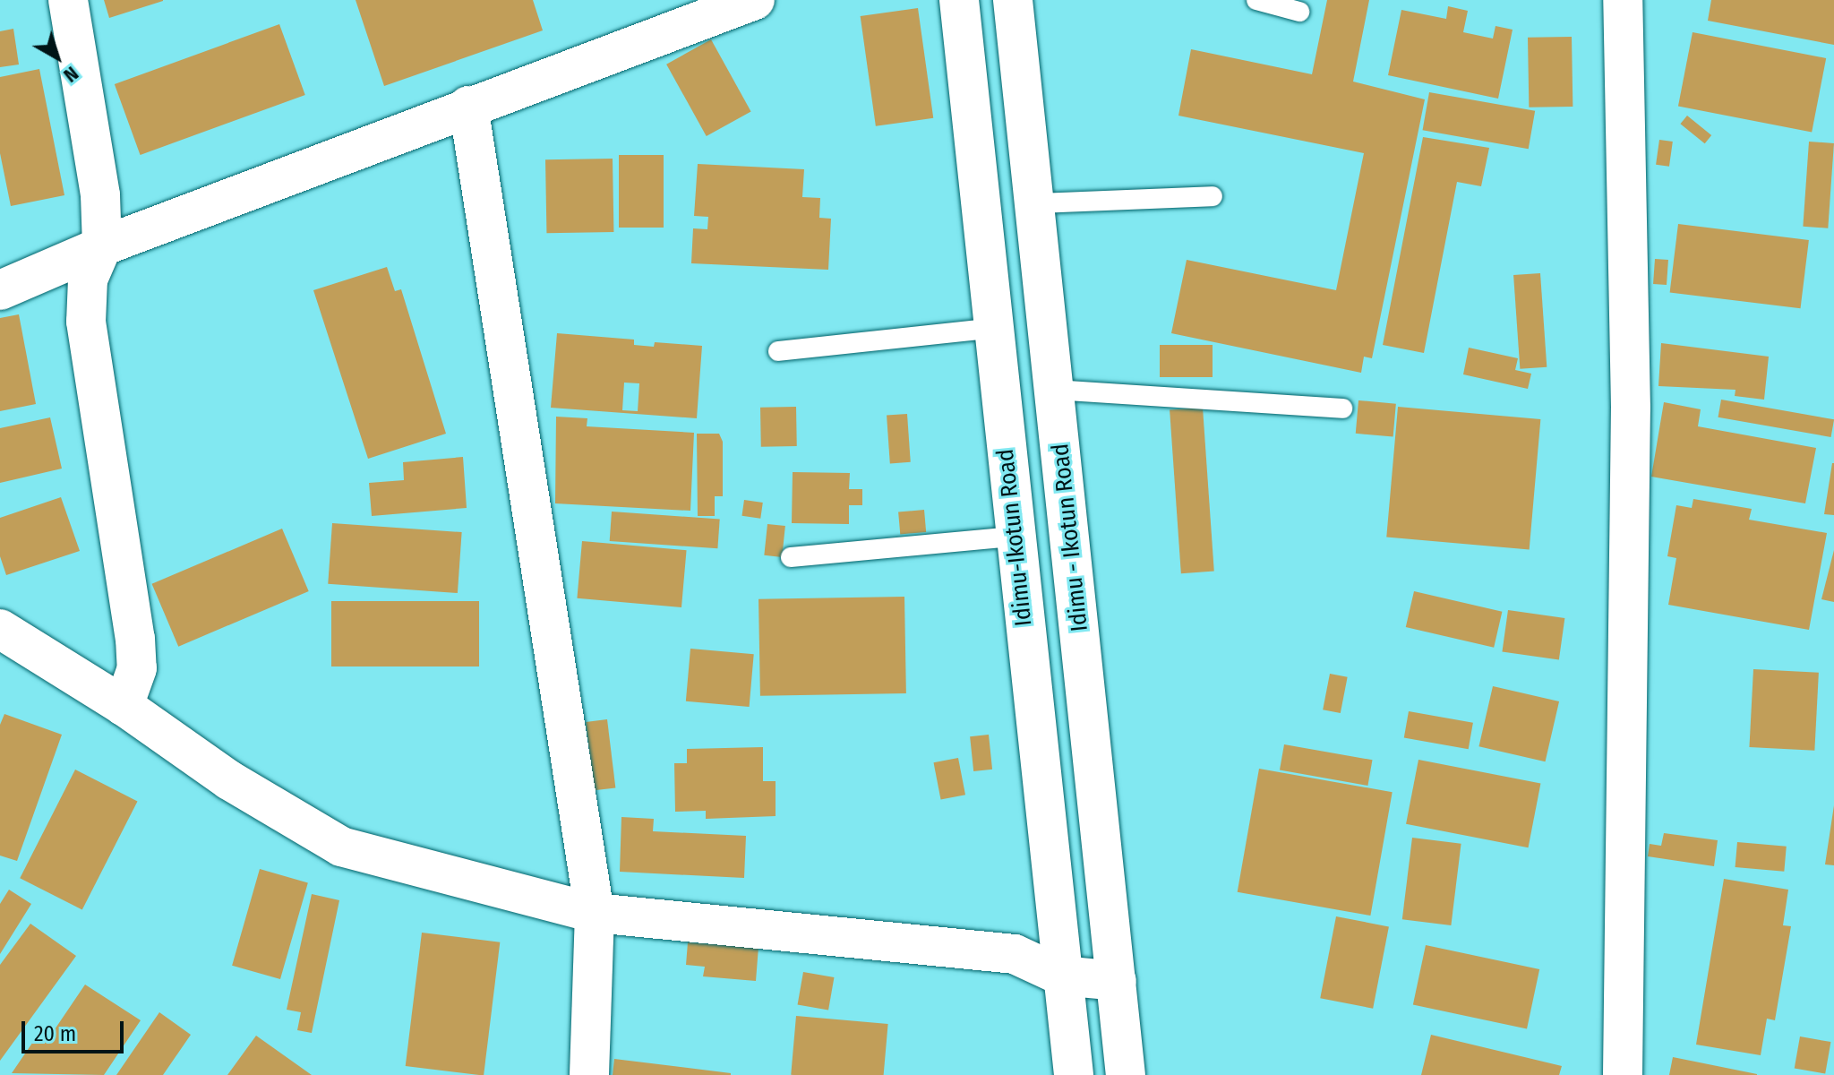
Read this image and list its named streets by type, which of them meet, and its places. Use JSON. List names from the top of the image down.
{
  "streets": {
    "street": ["Idimu-Ikotun Road", "Idimu - Ikotun Road"]
  },
  "scale_bar": "20 m",
  "north": "bottom right"
}
